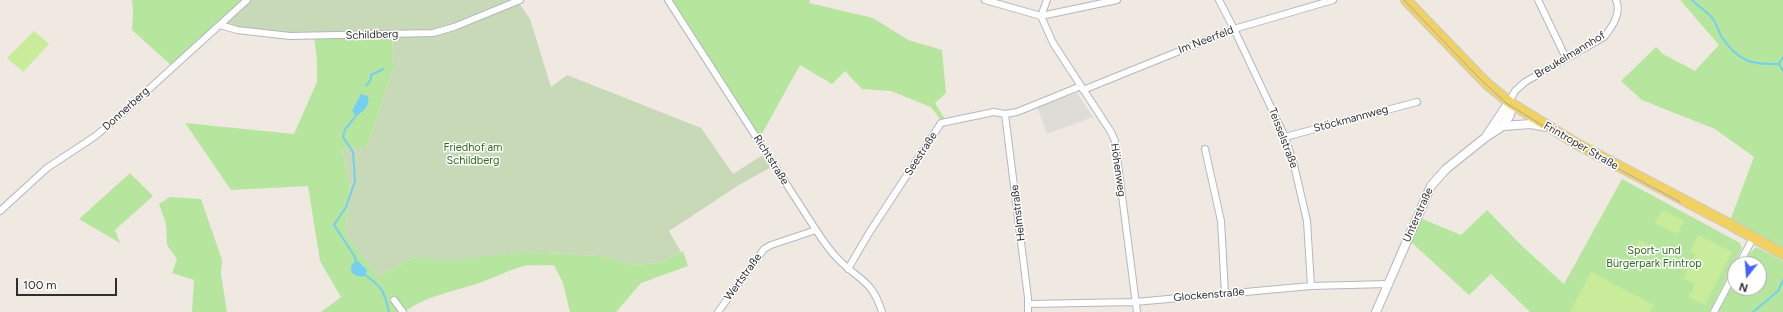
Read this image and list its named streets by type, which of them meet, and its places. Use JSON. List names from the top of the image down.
{
  "streets": {
    "main road": ["Frintroper Straße"],
    "street": [
      "Schildberg",
      "Im Neerfeld",
      "Breukelmannhof",
      "Donnerberg",
      "Stöckmannweg",
      "Teisselstraße",
      "Seestraße",
      "Richtstraße",
      "Höhenweg",
      "Helmstraße",
      "Unterstraße",
      "Wertstraße",
      "Glockenstraße"
    ]
  },
  "crossings": [
    ["Schildberg", "Donnerberg"],
    ["Im Neerfeld", "Teisselstraße"],
    ["Im Neerfeld", "Seestraße"],
    ["Im Neerfeld", "Höhenweg"],
    ["Breukelmannhof", "Frintroper Straße"],
    ["Breukelmannhof", "Unterstraße"],
    ["Stöckmannweg", "Teisselstraße"],
    ["Teisselstraße", "Glockenstraße"],
    ["Frintroper Straße", "Unterstraße"],
    ["Seestraße", "Richtstraße"],
    ["Seestraße", "Höhenweg"],
    ["Seestraße", "Helmstraße"],
    ["Richtstraße", "Wertstraße"],
    ["Höhenweg", "Glockenstraße"],
    ["Helmstraße", "Glockenstraße"],
    ["Unterstraße", "Glockenstraße"]
  ],
  "parks": ["Friedhof am Schildberg", "Sport- und Bürgerpark Frintrop"],
  "scale_bar": "100 m",
  "north": "bottom"
}
